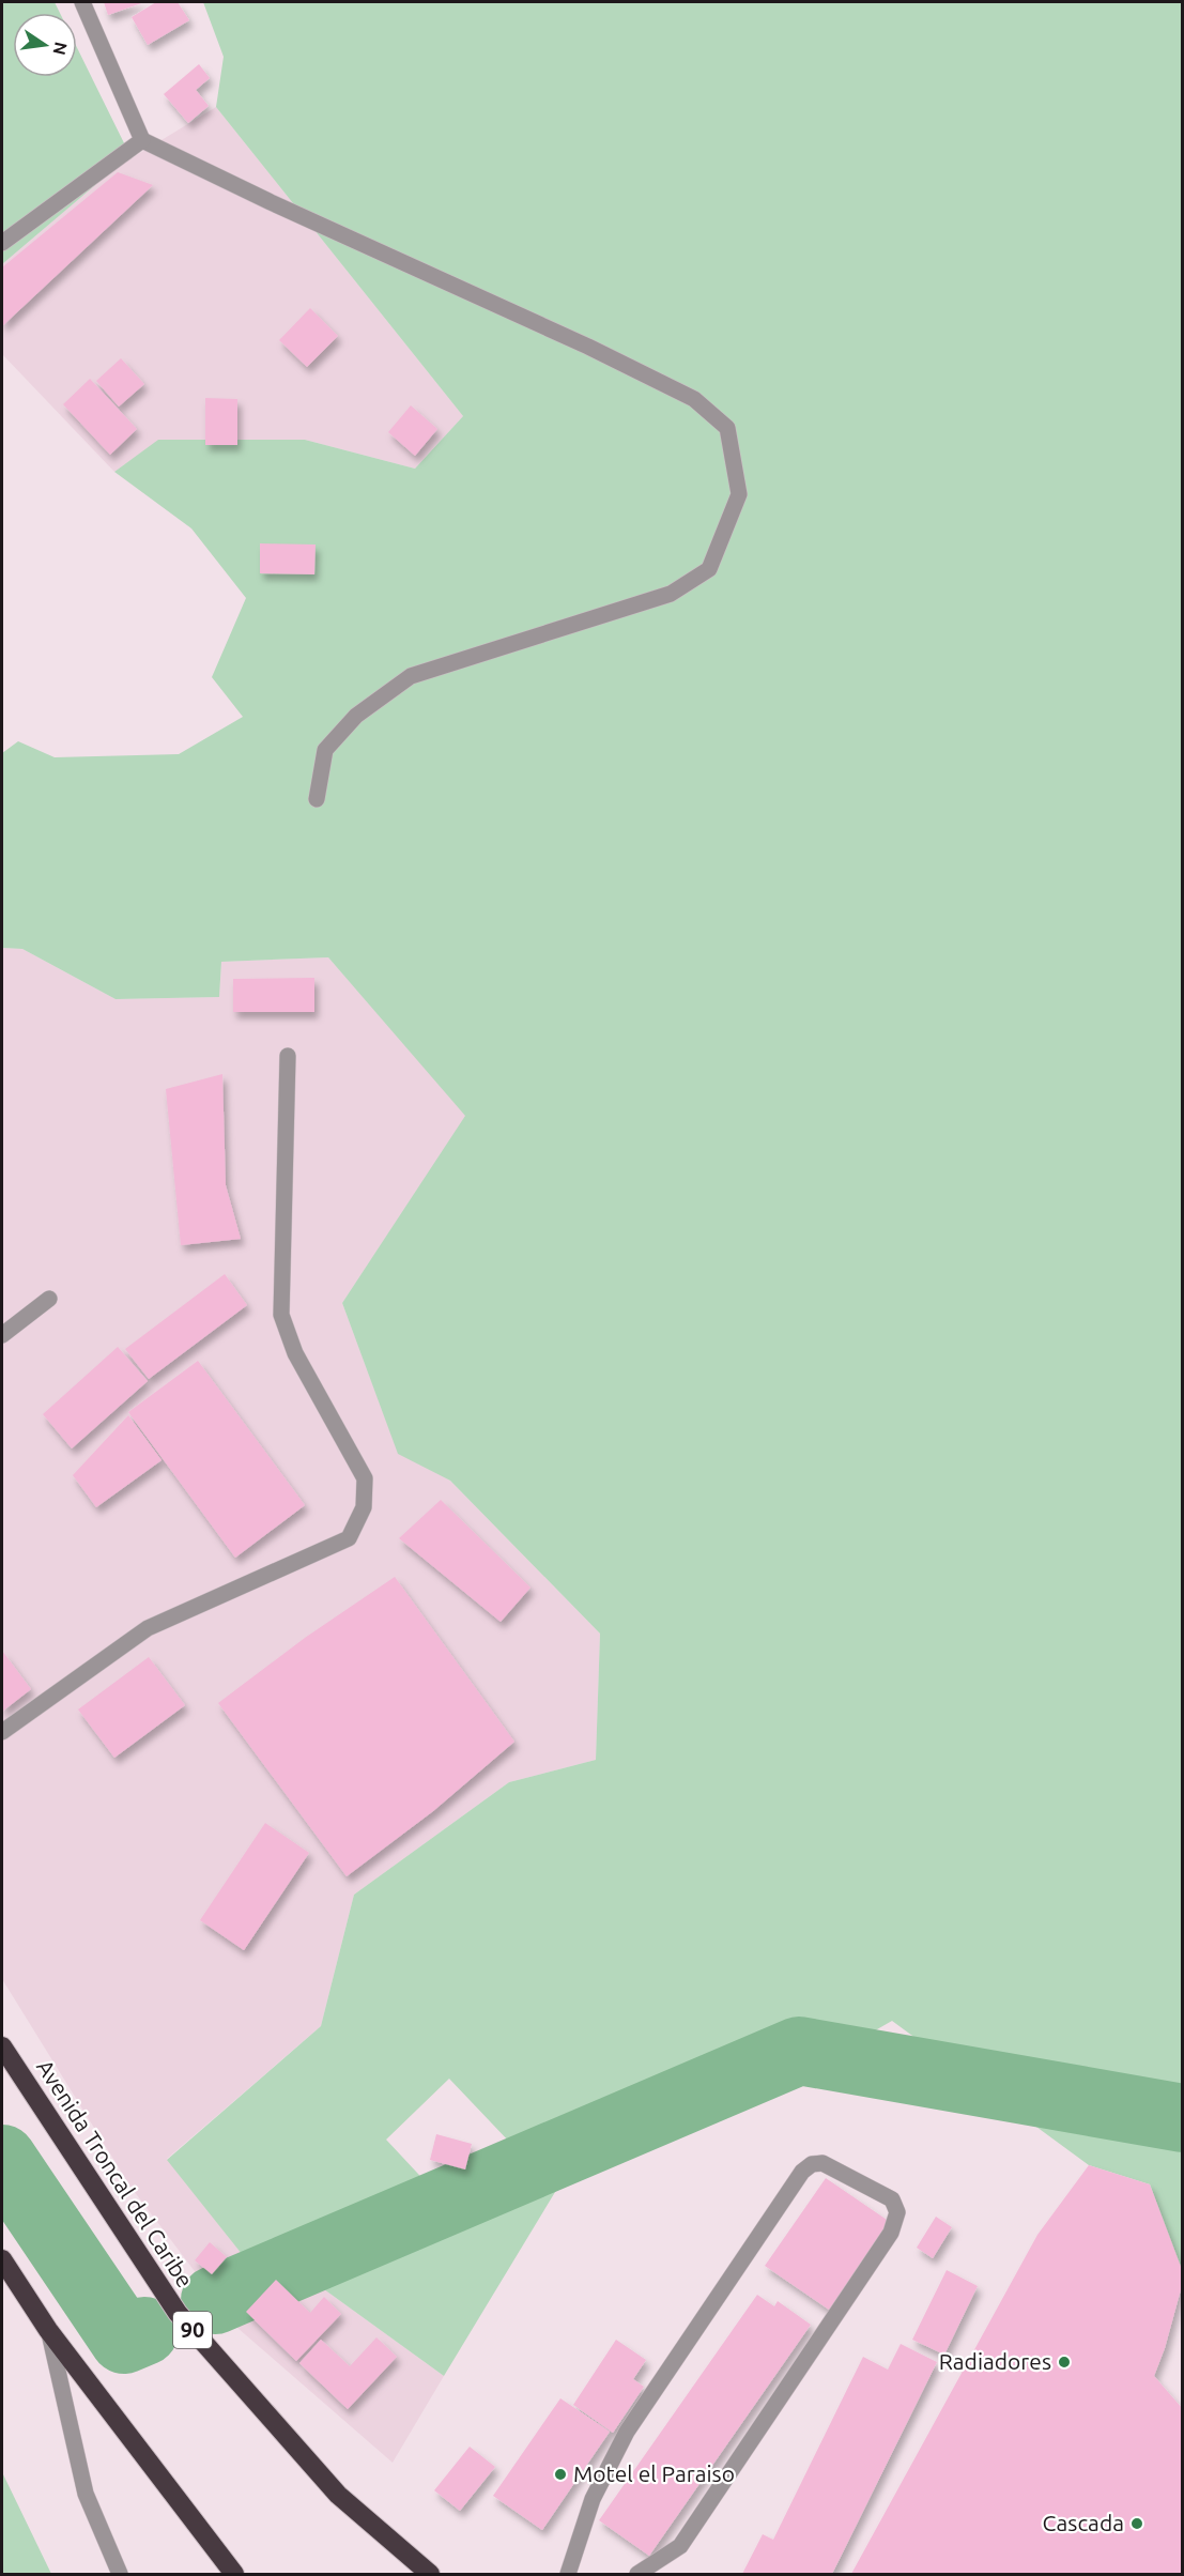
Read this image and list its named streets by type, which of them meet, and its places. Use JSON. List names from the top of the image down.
{
  "streets": {
    "highway": ["Avenida Troncal del Caribe", "90"]
  },
  "places": ["Radiadores", "Motel el Paraiso", "Cascada"],
  "north": "right"
}
